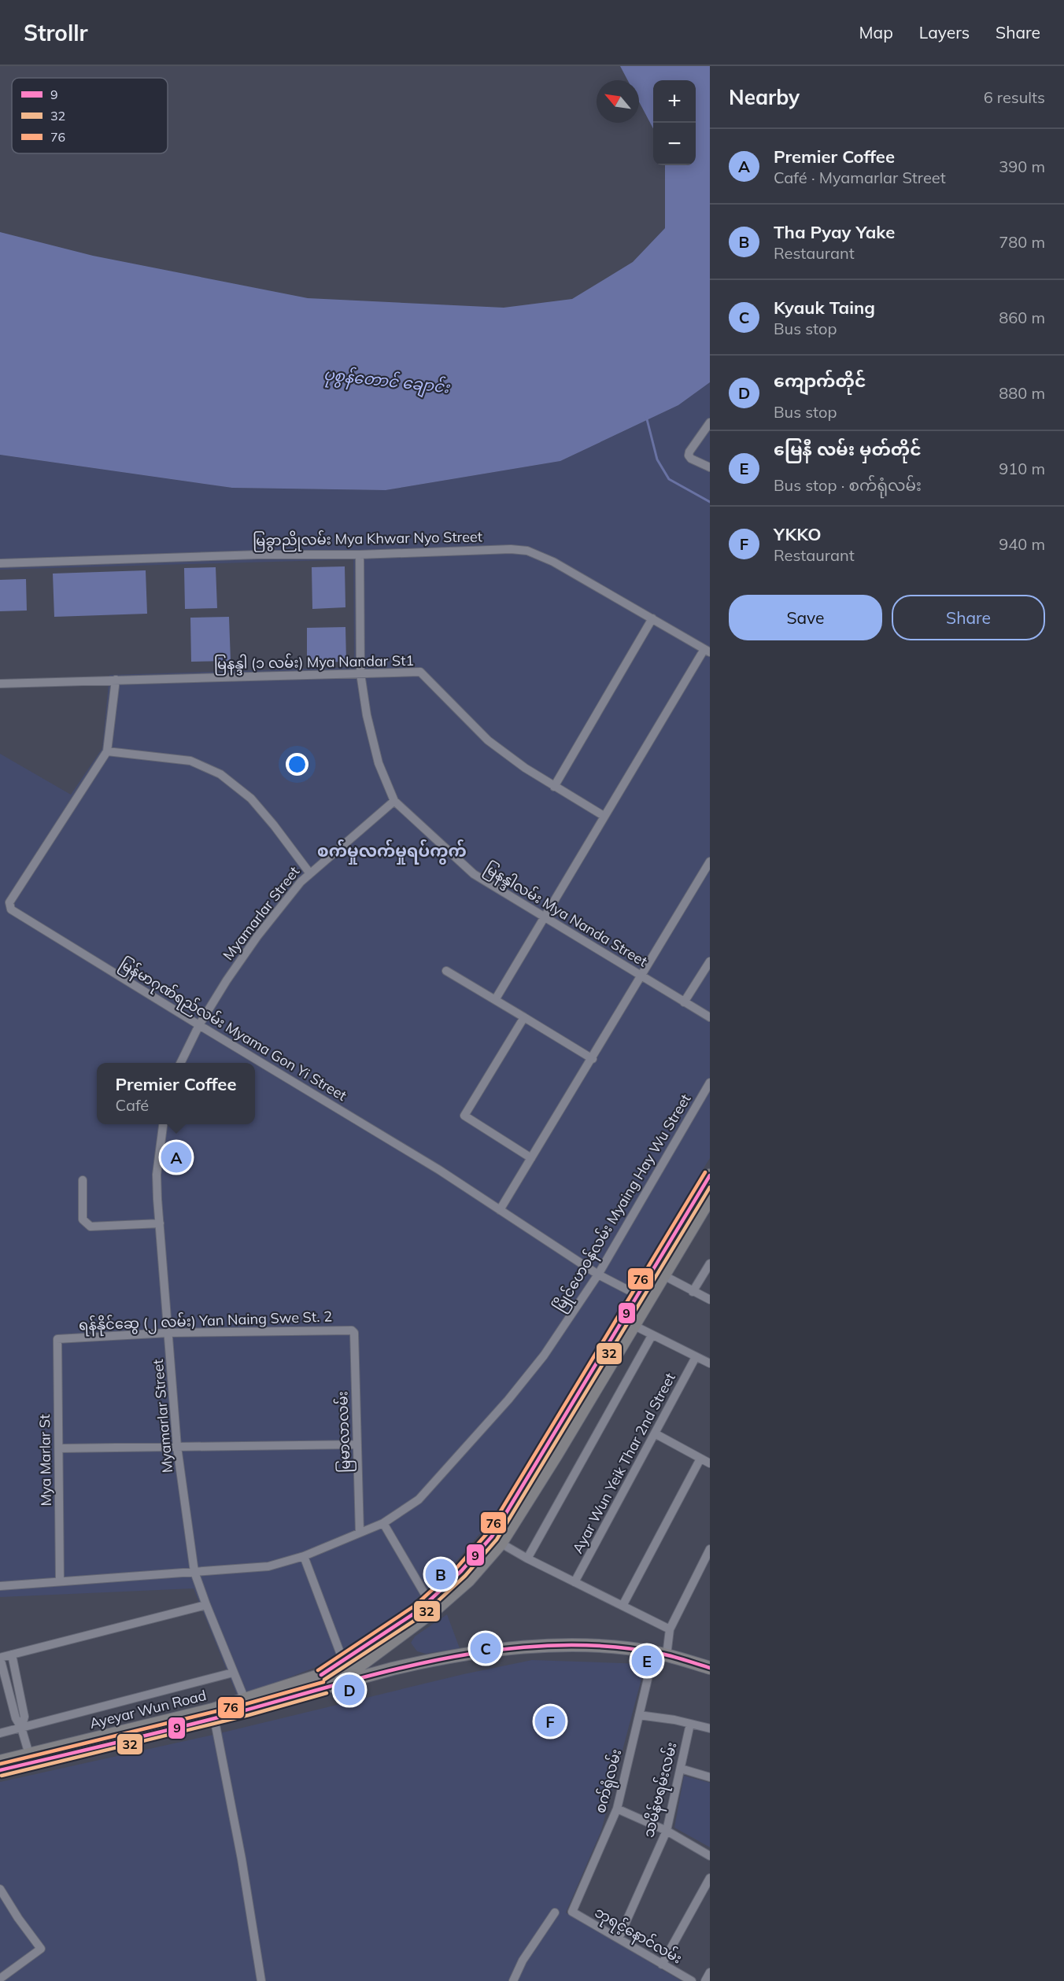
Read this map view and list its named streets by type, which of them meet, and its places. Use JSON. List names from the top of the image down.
{
  "streets": {
    "main road": ["Ayeyar Wun Road"],
    "street": [
      "မြခွာညိုလမ်း Mya Khwar Nyo Street",
      "မြနန္ဒါ (၁ လမ်း) Mya Nandar St1",
      "Myamarlar Street",
      "မြနန္ဒါလမ်း Mya Nanda Street",
      "မြန်မာဂုဏ်ရည်လမ်း Myama Gon Yi Street",
      "မြိုင်ဟေဝန်လမ်း Myaing Hay Wu Street",
      "ရန်နိုင်ဆွေ (၂ လမ်း) Yan Naing Swe St. 2",
      "မြမာလာလမ်း",
      "Mya Marlar St",
      "Ayar Wun Yeik Thar 2nd Street",
      "စက်ရုံလမ်း",
      "သမိန်ဗရမ်းလမ်း",
      "ဘုရင့်နောင်လမ်း"
    ]
  },
  "crossings": [
    ["မြခွာညိုလမ်း Mya Khwar Nyo Street", "မြနန္ဒါလမ်း Mya Nanda Street"],
    ["မြနန္ဒါ (၁ လမ်း) Mya Nandar St1", "မြနန္ဒါလမ်း Mya Nanda Street"],
    ["Myamarlar Street", "မြနန္ဒါလမ်း Mya Nanda Street"],
    ["Myamarlar Street", "မြန်မာဂုဏ်ရည်လမ်း Myama Gon Yi Street"],
    ["Myamarlar Street", "မြိုင်ဟေဝန်လမ်း Myaing Hay Wu Street"],
    ["Myamarlar Street", "ရန်နိုင်ဆွေ (၂ လမ်း) Yan Naing Swe St. 2"],
    ["Myamarlar Street", "Ayeyar Wun Road"],
    ["မြန်မာဂုဏ်ရည်လမ်း Myama Gon Yi Street", "မြိုင်ဟေဝန်လမ်း Myaing Hay Wu Street"],
    ["မြိုင်ဟေဝန်လမ်း Myaing Hay Wu Street", "မြမာလာလမ်း"],
    ["မြိုင်ဟေဝန်လမ်း Myaing Hay Wu Street", "Mya Marlar St"],
    ["ရန်နိုင်ဆွေ (၂ လမ်း) Yan Naing Swe St. 2", "မြမာလာလမ်း"],
    ["ရန်နိုင်ဆွေ (၂ လမ်း) Yan Naing Swe St. 2", "Mya Marlar St"],
    ["စက်ရုံလမ်း", "ဘုရင့်နောင်လမ်း"],
    ["သမိန်ဗရမ်းလမ်း", "ဘုရင့်နောင်လမ်း"]
  ],
  "districts": ["စက်မှုလက်မှုရပ်ကွက်"],
  "water": ["ပုစွန်တောင် ချောင်း"],
  "lines": ["transit line 76", "transit line 9", "transit line 32"],
  "legend": ["9", "32", "76"],
  "north": "top left",
  "page": {
    "header": "Strollr",
    "nav": ["Map", "Layers", "Share"],
    "heading": ["Nearby", "6 results"],
    "map_buttons": ["+", "−"],
    "list": [
      {
        "mark": "A",
        "name": "Premier Coffee",
        "note": "Café · Myamarlar Street",
        "value": "390 m"
      },
      {
        "mark": "B",
        "name": "Tha Pyay Yake",
        "note": "Restaurant",
        "value": "780 m"
      },
      {
        "mark": "C",
        "name": "Kyauk Taing",
        "note": "Bus stop",
        "value": "860 m"
      },
      {
        "mark": "D",
        "name": "ကျောက်တိုင်",
        "note": "Bus stop",
        "value": "880 m"
      },
      {
        "mark": "E",
        "name": "မြေနီ လမ်း မှတ်တိုင်",
        "note": "Bus stop · စက်ရုံလမ်း",
        "value": "910 m"
      },
      {
        "mark": "F",
        "name": "YKKO",
        "note": "Restaurant",
        "value": "940 m"
      }
    ],
    "buttons": ["Save", "Share"],
    "popup": ["Premier Coffee", "Café"],
    "pins": [
      "A",
      "B",
      "C",
      "E",
      "D",
      "F"
    ]
  }
}
